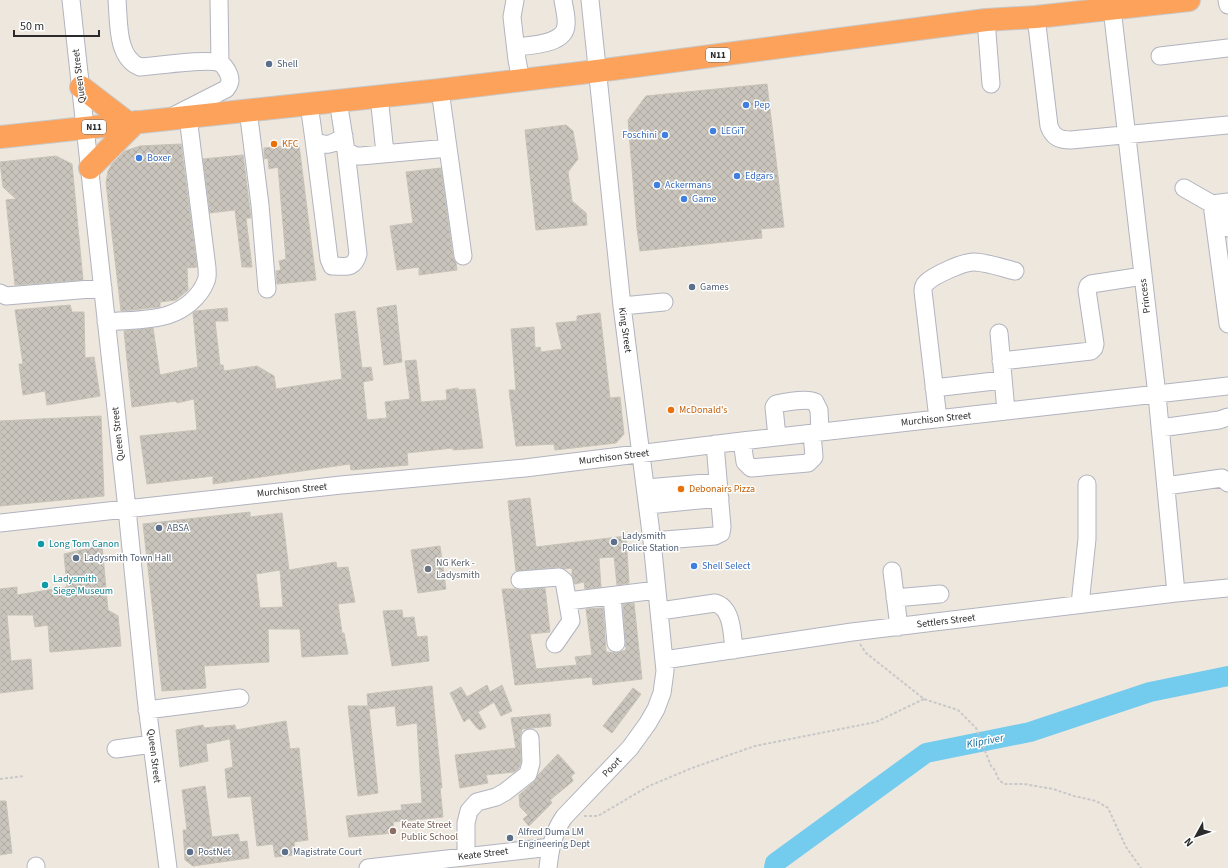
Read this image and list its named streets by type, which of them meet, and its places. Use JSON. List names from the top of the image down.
{
  "streets": {
    "highway": ["N11"],
    "street": [
      "Queen Street",
      "Princess",
      "King Street",
      "Murchison Street",
      "Settlers Street",
      "Poort",
      "Keate Street"
    ]
  },
  "crossings": [
    ["N11", "Queen Street"],
    ["N11", "Princess"],
    ["N11", "King Street"],
    ["Queen Street", "Murchison Street"],
    ["Princess", "Murchison Street"],
    ["Princess", "Settlers Street"],
    ["King Street", "Murchison Street"],
    ["King Street", "Settlers Street"],
    ["King Street", "Poort"],
    ["Settlers Street", "Poort"],
    ["Poort", "Keate Street"]
  ],
  "water": ["Klipriver"],
  "places": [
    "Shell",
    "Pep",
    "LEGiT",
    "Foschini",
    "KFC",
    "Boxer",
    "Edgars",
    "Ackermans",
    "Game",
    "Games",
    "McDonald's",
    "Debonairs Pizza",
    "ABSA",
    "Ladysmith Police Station",
    "Long Tom Canon",
    "Ladysmith Town Hall",
    "Shell Select",
    "NG Kerk - Ladysmith",
    "Ladysmith Siege Museum",
    "Keate Street Public School",
    "Alfred Duma LM Engineering Dept",
    "PostNet",
    "Magistrate Court"
  ],
  "scale_bar": "50 m",
  "north": "bottom left"
}
